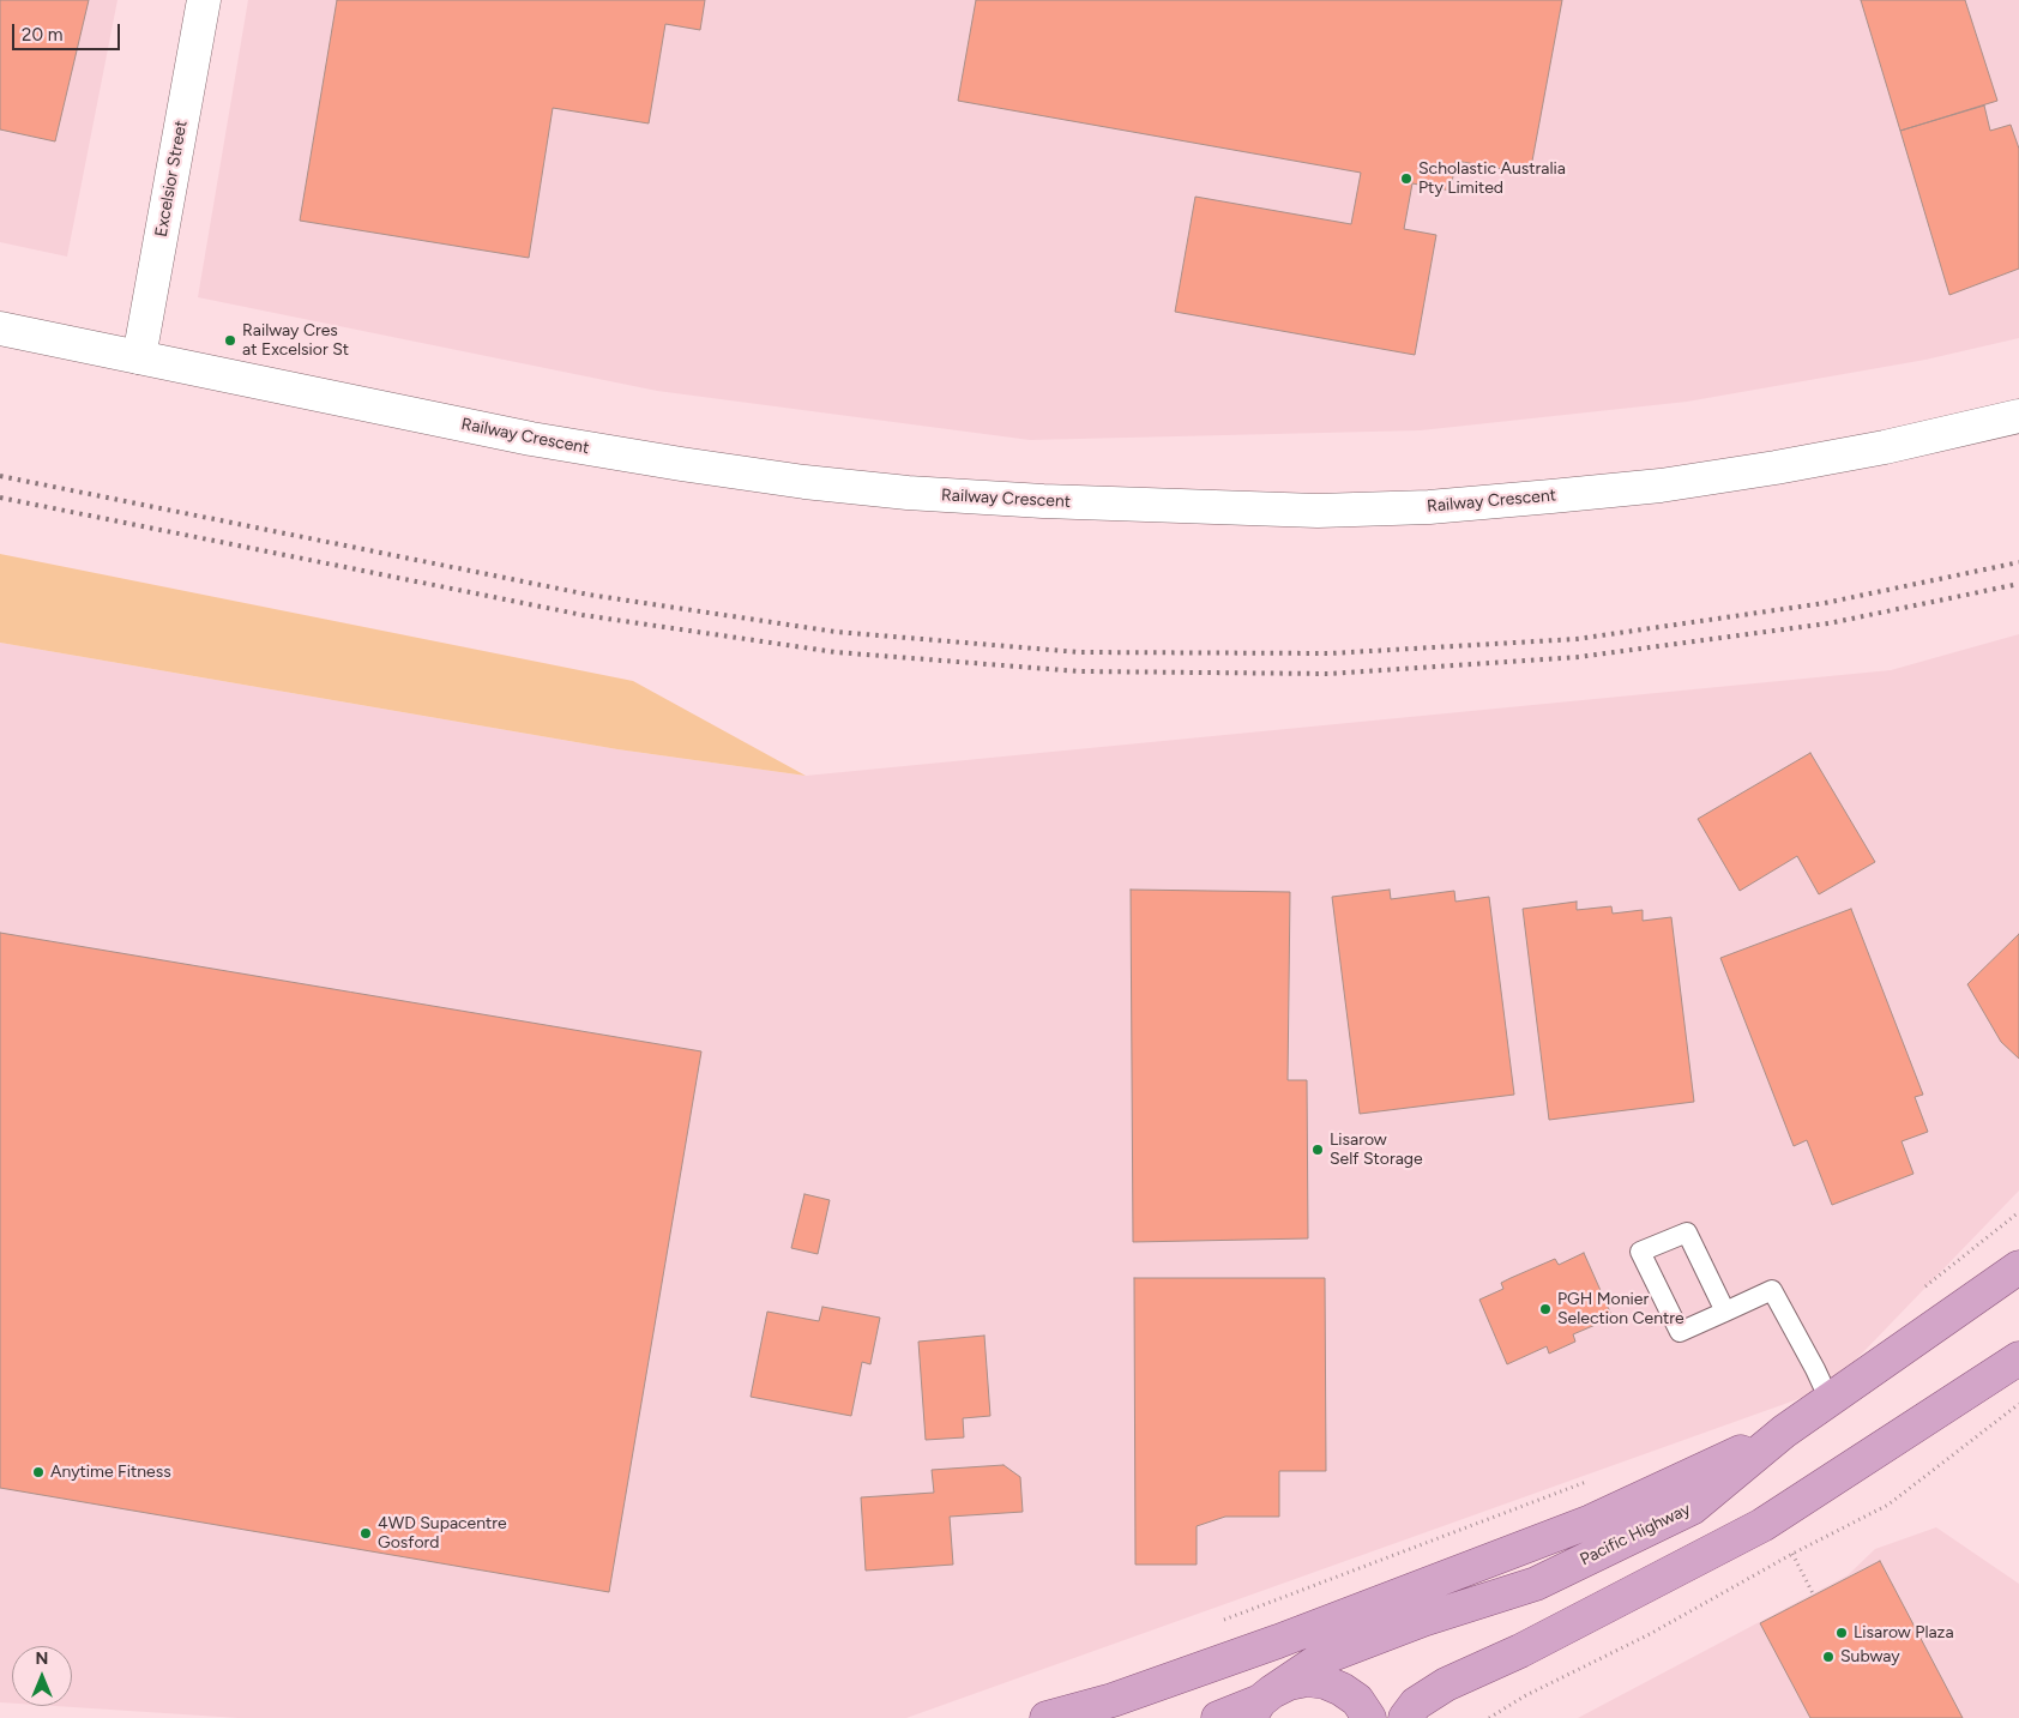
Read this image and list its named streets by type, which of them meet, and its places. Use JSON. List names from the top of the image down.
{
  "streets": {
    "main road": ["Excelsior Street", "Railway Crescent", "Pacific Highway"]
  },
  "crossings": [
    ["Excelsior Street", "Railway Crescent"]
  ],
  "places": [
    "Scholastic Australia Pty Limited",
    "Railway Cres at Excelsior St",
    "Lisarow Self Storage",
    "PGH Monier Selection Centre",
    "Anytime Fitness",
    "4WD Supacentre Gosford",
    "Lisarow Plaza",
    "Subway"
  ],
  "scale_bar": "20 m",
  "north": "top"
}
